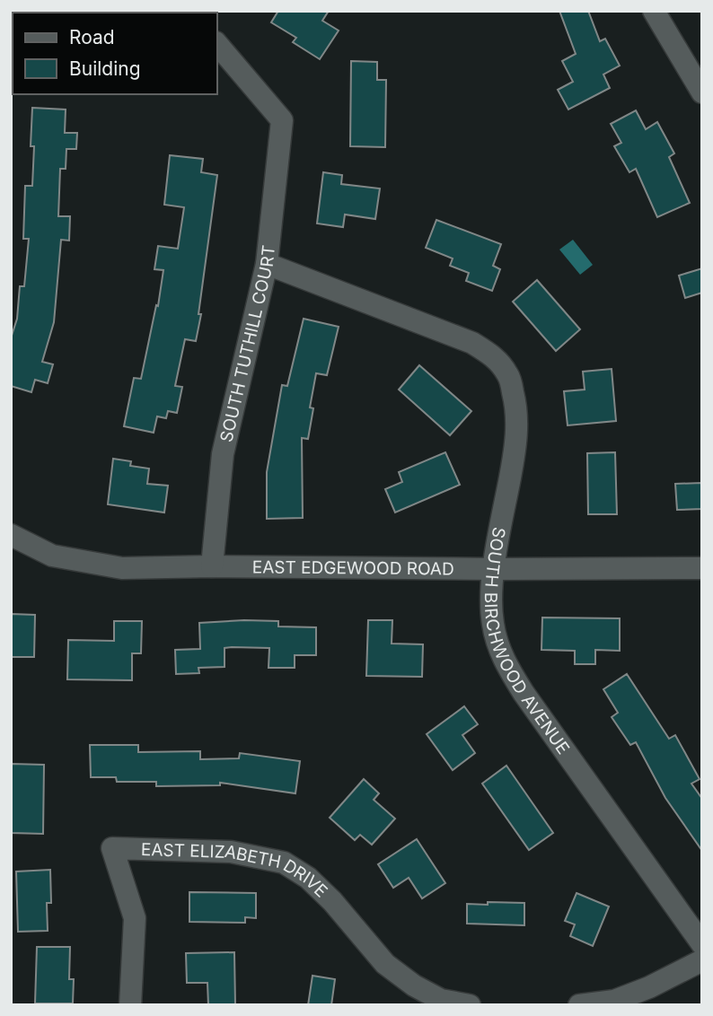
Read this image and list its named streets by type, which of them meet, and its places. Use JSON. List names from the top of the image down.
{
  "streets": {
    "street": [
      "SOUTH TUTHILL COURT",
      "EAST EDGEWOOD ROAD",
      "SOUTH BIRCHWOOD AVENUE",
      "EAST ELIZABETH DRIVE"
    ]
  },
  "crossings": [
    ["SOUTH TUTHILL COURT", "EAST EDGEWOOD ROAD"],
    ["SOUTH TUTHILL COURT", "SOUTH BIRCHWOOD AVENUE"],
    ["EAST EDGEWOOD ROAD", "SOUTH BIRCHWOOD AVENUE"]
  ],
  "legend": ["Road", "Building"]
}
